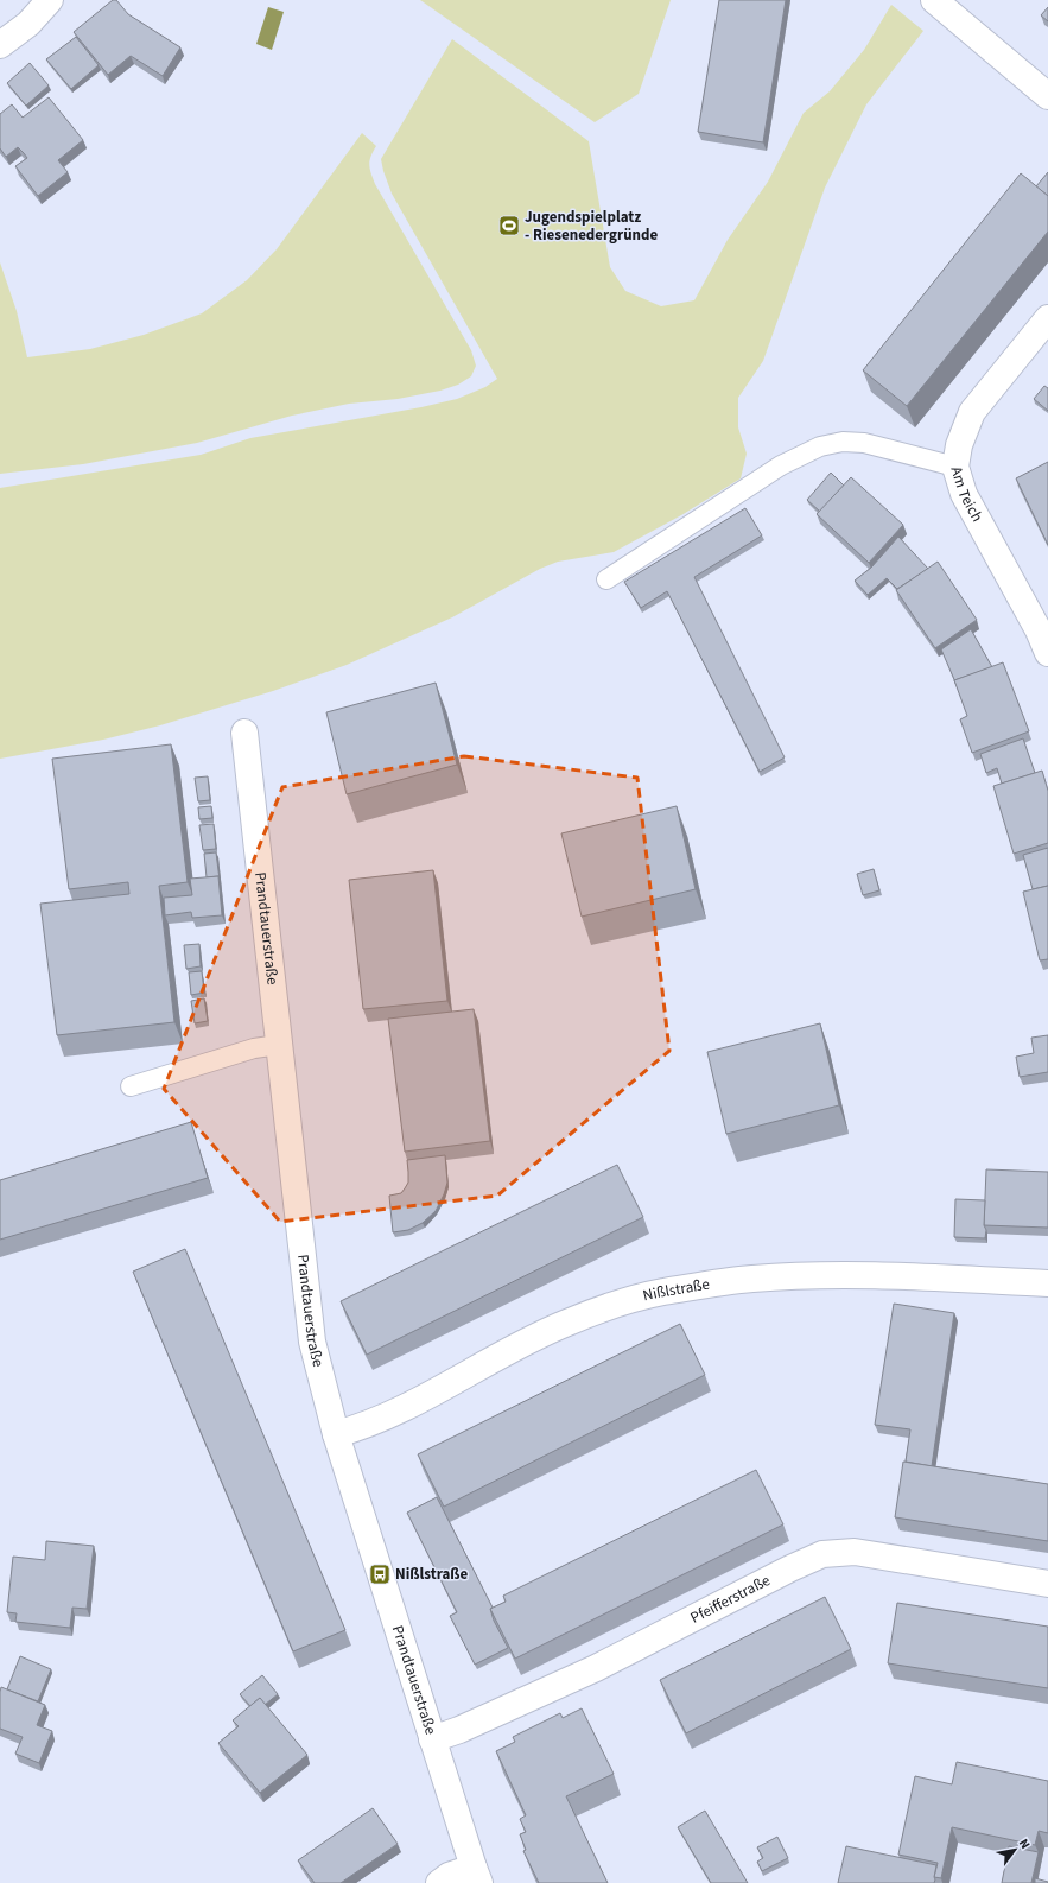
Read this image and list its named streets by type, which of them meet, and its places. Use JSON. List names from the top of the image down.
{
  "streets": {
    "street": [
      "Am Teich",
      "Prandtauerstraße",
      "Nißlstraße",
      "Pfeifferstraße"
    ]
  },
  "crossings": [
    ["Prandtauerstraße", "Nißlstraße"],
    ["Prandtauerstraße", "Pfeifferstraße"]
  ],
  "places": {
    "sports": ["Jugendspielplatz - Riesenedergründe"],
    "bus stop": ["Nißlstraße"]
  },
  "north": "top right"
}
